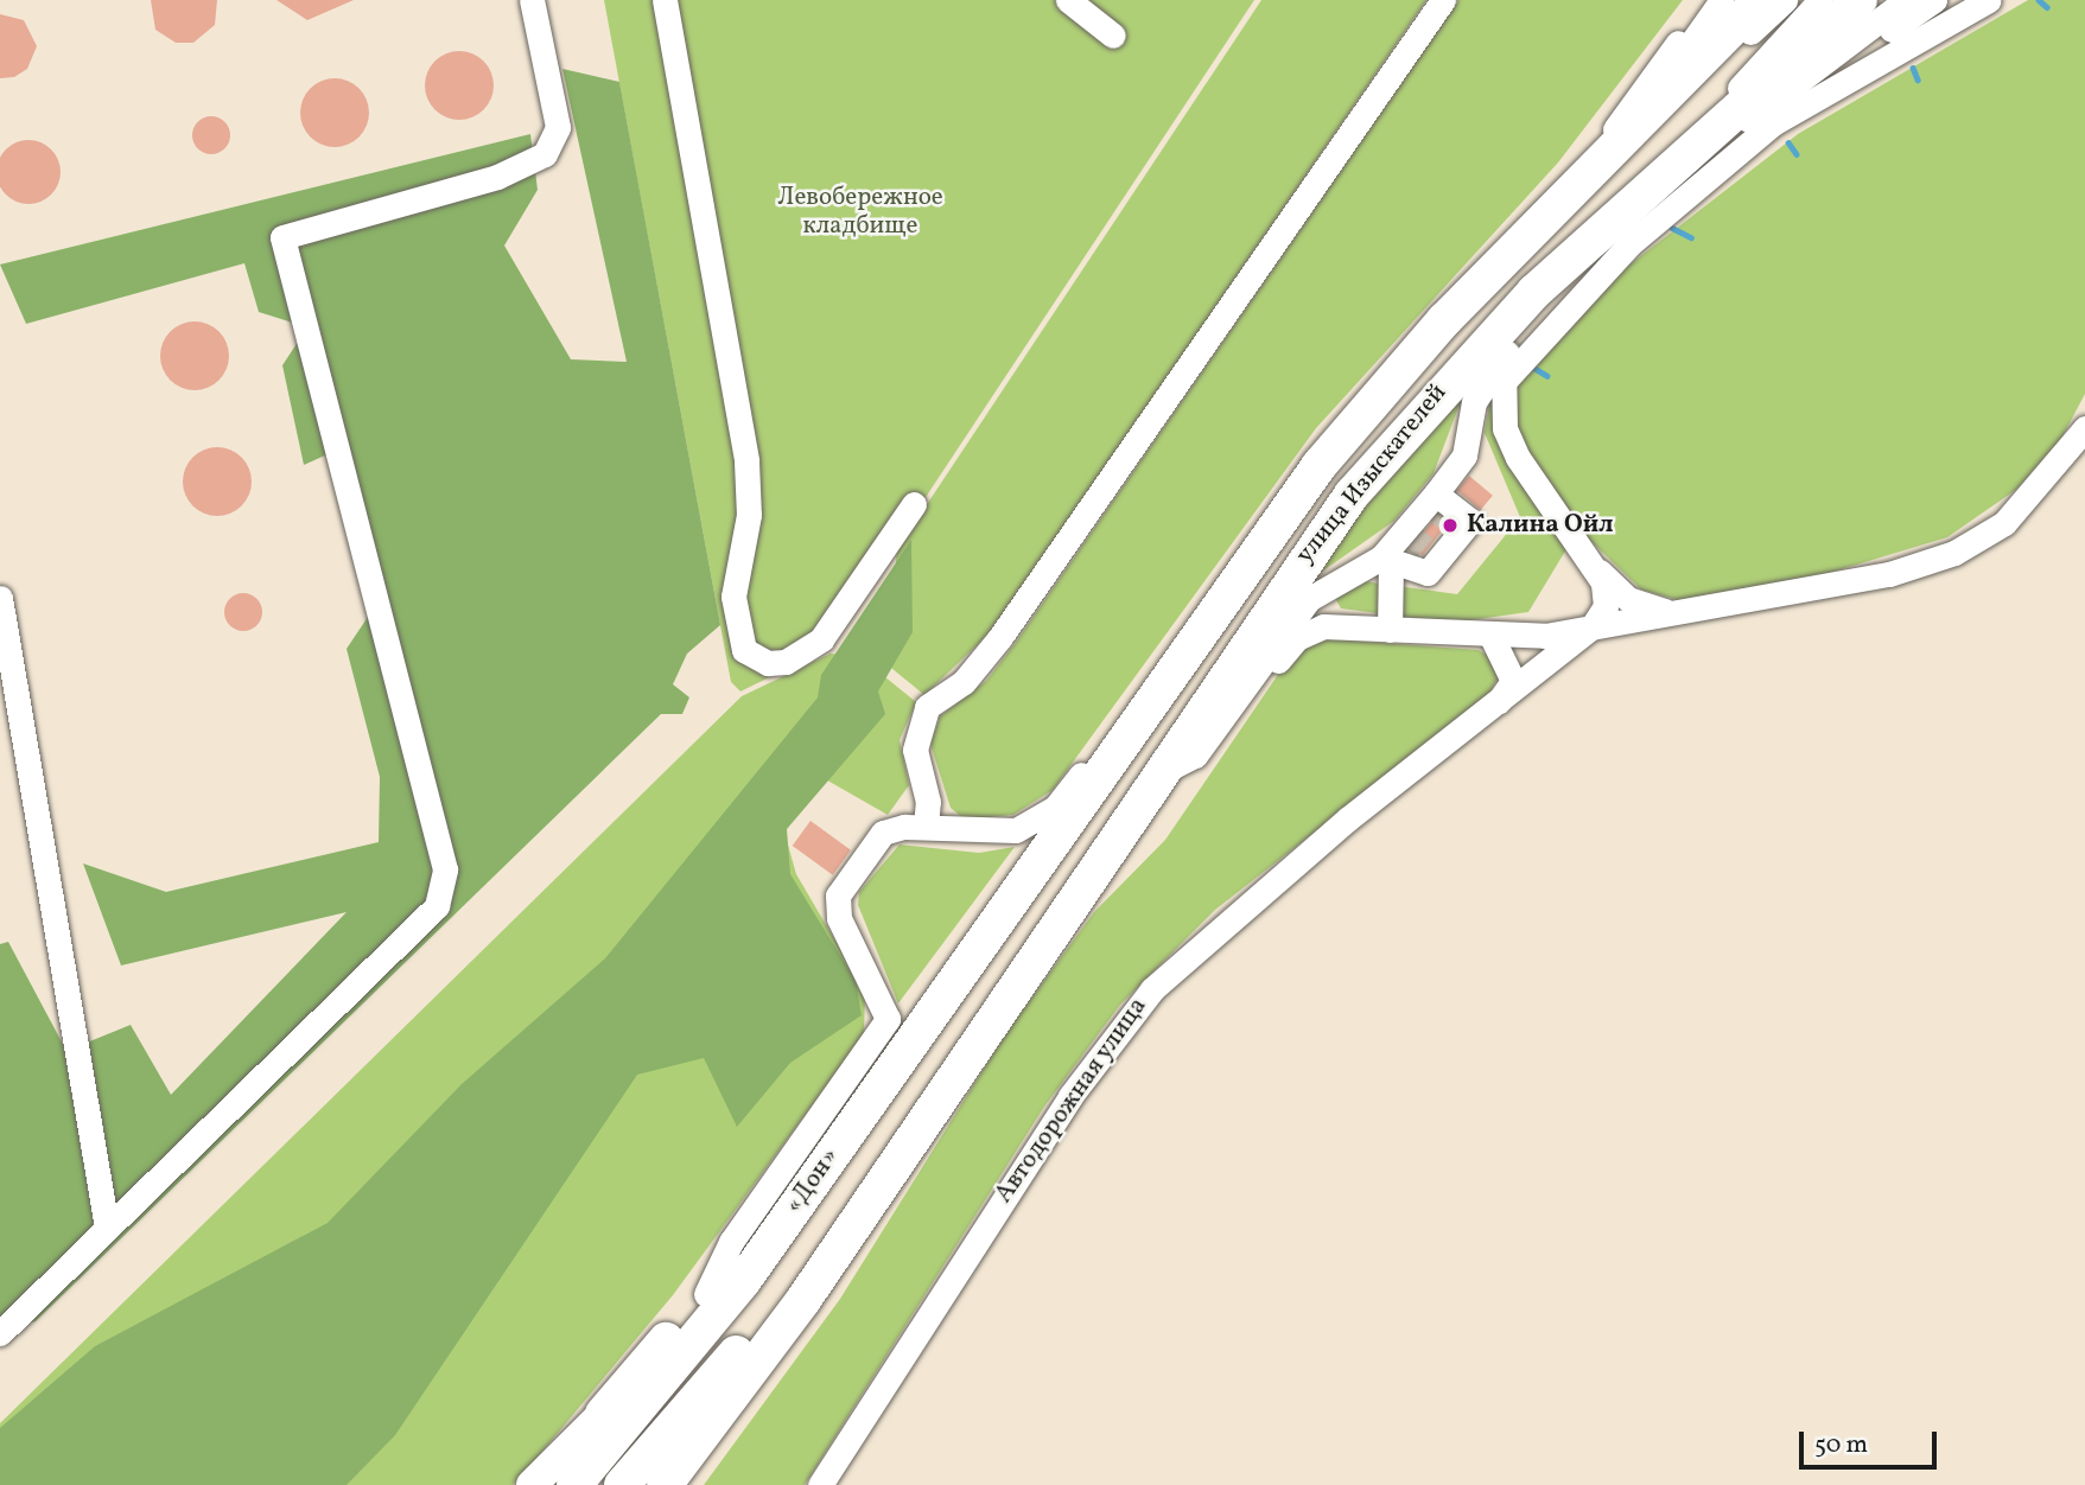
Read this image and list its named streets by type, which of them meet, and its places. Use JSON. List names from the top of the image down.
{
  "streets": {
    "highway": ["улица Изыскателей", "«Дон»"],
    "lane": ["Автодорожная улица"]
  },
  "crossings": [
    ["улица Изыскателей", "«Дон»"]
  ],
  "parks": ["Левобережное кладбище"],
  "places": ["Калина Ойл"],
  "scale_bar": "50 m"
}
